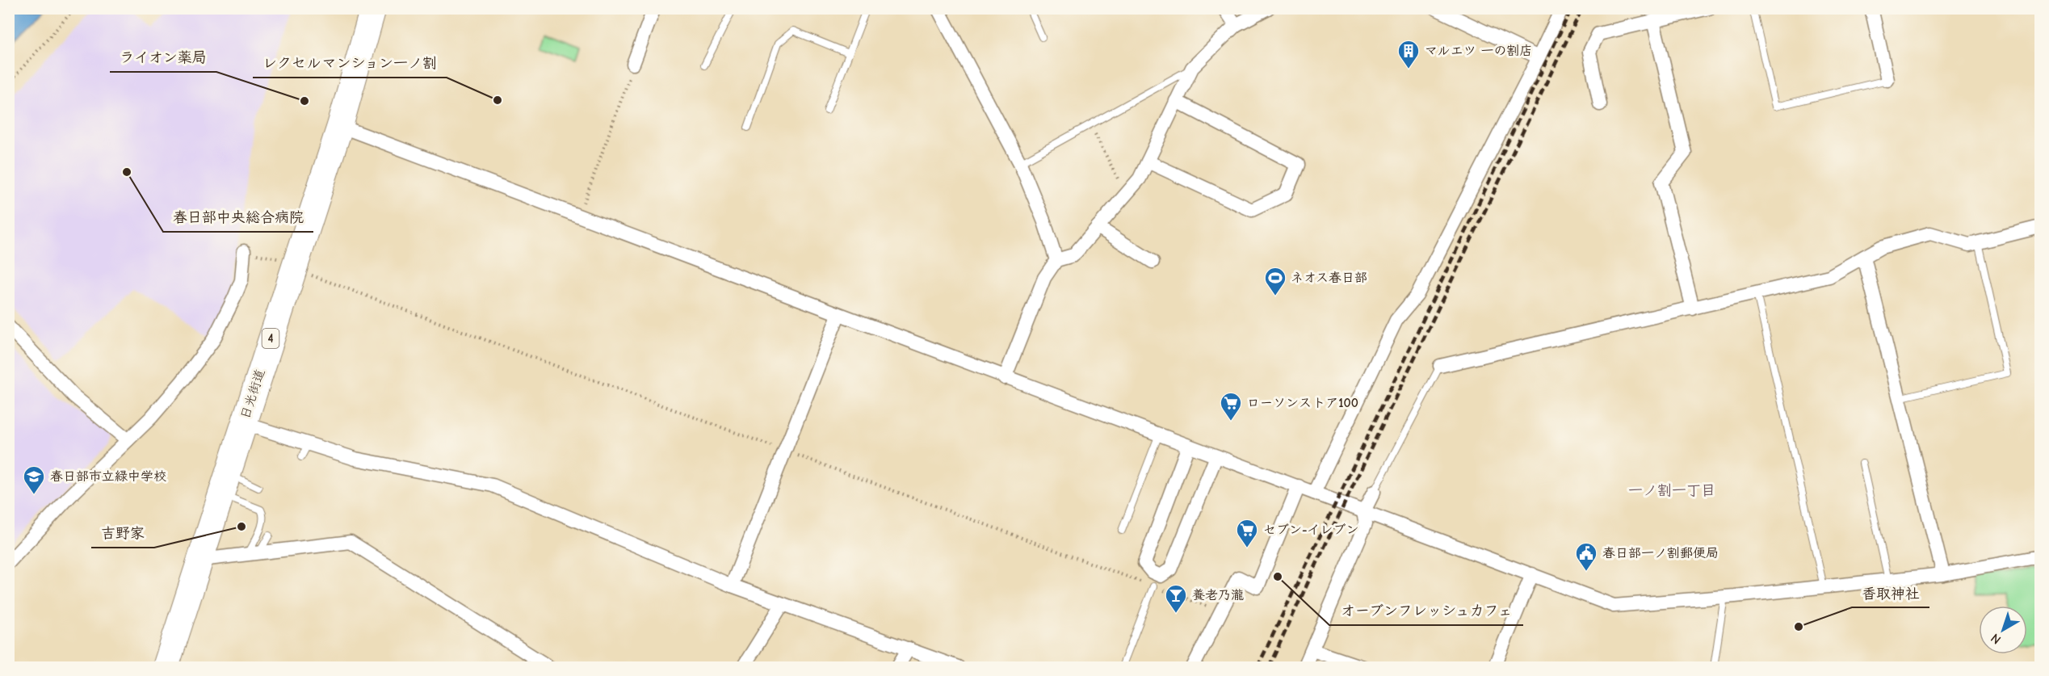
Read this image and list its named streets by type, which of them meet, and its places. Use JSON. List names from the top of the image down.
{
  "streets": {
    "highway": ["4", "日光街道"]
  },
  "districts": ["一ノ割一丁目"],
  "places": {
    "building": ["マルエツ 一の割店"],
    "other": [
      "レクセルマンション一ノ割",
      "ライオン薬局",
      "春日部中央総合病院",
      "吉野家",
      "オーブンフレッシュカフェ",
      "香取神社"
    ],
    "sports": ["ネオス春日部"],
    "supermarket": ["ローソンストア100", "セブン-イレブン"],
    "school or university": ["春日部市立緑中学校"],
    "public building": ["春日部一ノ割郵便局"],
    "bar": ["養老乃瀧"]
  },
  "north": "bottom left"
}
